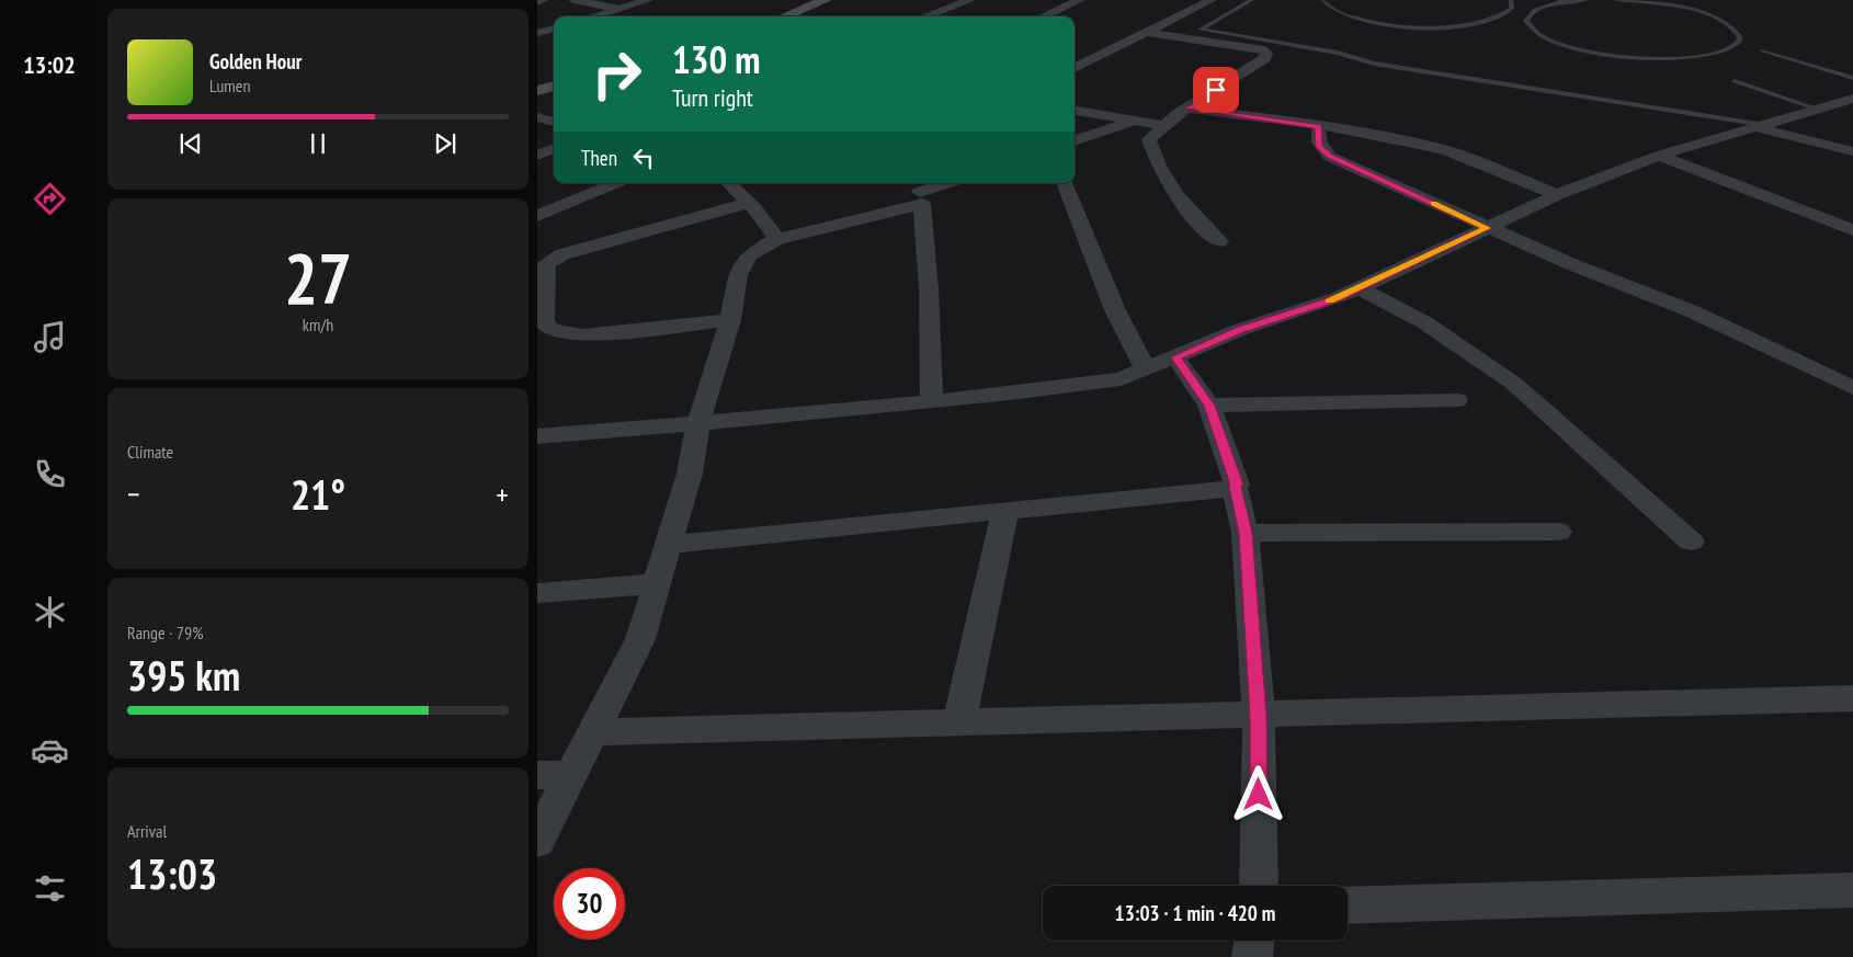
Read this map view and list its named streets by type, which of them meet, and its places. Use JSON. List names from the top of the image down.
{
  "page": {
    "tabs": "13:02",
    "turn": ["130 m", "Turn right"],
    "song": ["Golden Hour", "Lumen"],
    "then": "Then",
    "tile": [
      ["27", "km/h"],
      "Climate",
      ["Range · 79%", "395 km"],
      ["Arrival", "13:03"]
    ],
    "heat": ["−", "21°", "+"],
    "limit": "30",
    "trip": "13:03 · 1 min · 420 m"
  }
}
